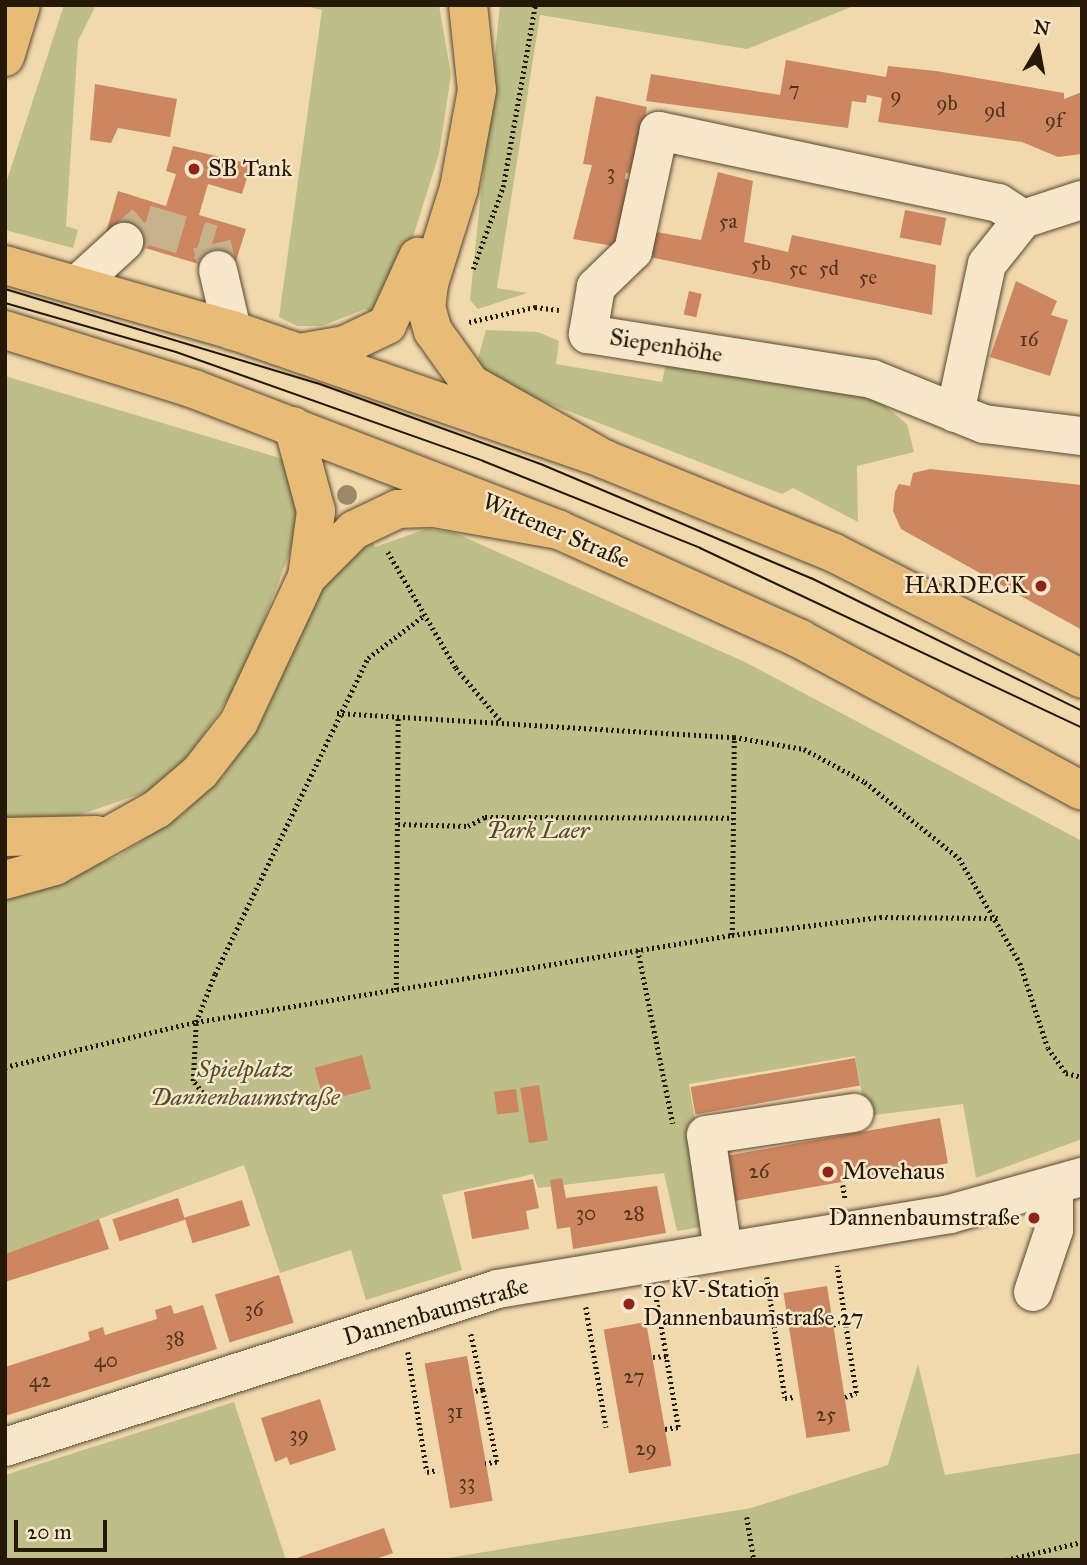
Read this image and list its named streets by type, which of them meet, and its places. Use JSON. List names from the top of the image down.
{
  "streets": {
    "main road": ["Wittener Straße"],
    "street": ["Siepenhöhe", "Dannenbaumstraße"]
  },
  "parks": ["Park Laer", "Spielplatz Dannenbaumstraße"],
  "places": [
    "SB Tank",
    "HARDECK",
    "Movehaus",
    "Dannenbaumstraße",
    "10 kV-Station Dannenbaumstraße 27"
  ],
  "house_numbers": [
    "7",
    "9",
    "9b",
    "9d",
    "9f",
    "3",
    "5a",
    "5b",
    "5c",
    "5d",
    "5e",
    "16",
    "26",
    "30",
    "28",
    "36",
    "38",
    "40",
    "27",
    "42",
    "31",
    "25",
    "39",
    "29",
    "33"
  ],
  "scale_bar": "20 m",
  "north": "top"
}
